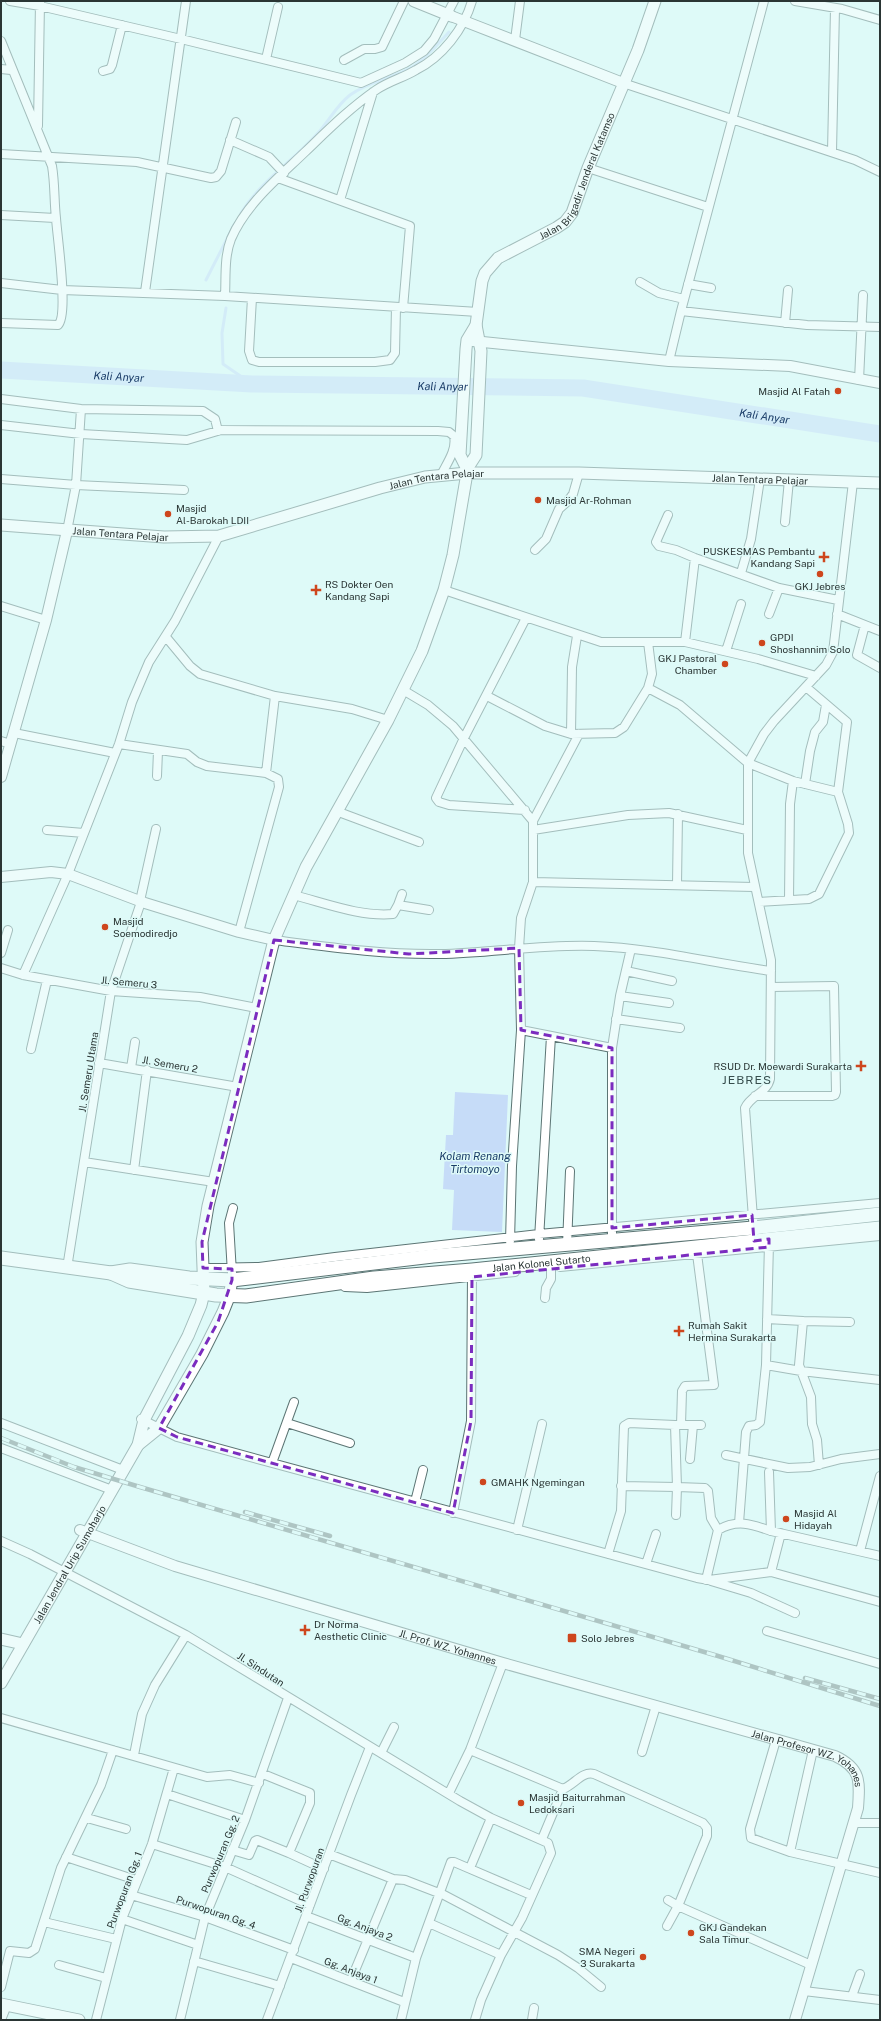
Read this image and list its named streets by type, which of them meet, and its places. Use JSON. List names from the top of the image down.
{
  "streets": {
    "main road": [
      "Jalan Brigadir Jenderal Katamso",
      "Jalan Tentara Pelajar",
      "Jalan Kolonel Sutarto",
      "Jalan Jendral Urip Sumoharjo"
    ],
    "street": [
      "Jl. Semeru 3",
      "Jl. Semeru 2",
      "Jl. Semeru Utama",
      "Jl. Prof. WZ. Yohannes",
      "Jl. Sindutan",
      "Jalan Profesor WZ. Yohanes",
      "Purwopuran Gg. 2",
      "Jl. Purwopuran",
      "Purwopuran Gg. 1",
      "Purwopuran Gg. 4",
      "Gg. Anjaya 2",
      "Gg. Anjaya 1"
    ]
  },
  "crossings": [
    ["Jalan Tentara Pelajar", "Jalan Jendral Urip Sumoharjo"],
    ["Jl. Semeru 3", "Jl. Semeru Utama"],
    ["Jl. Semeru 3", "Jalan Jendral Urip Sumoharjo"],
    ["Jl. Semeru 2", "Jl. Semeru Utama"],
    ["Jl. Semeru 2", "Jalan Jendral Urip Sumoharjo"],
    ["Jalan Kolonel Sutarto", "Jalan Jendral Urip Sumoharjo"],
    ["Jalan Jendral Urip Sumoharjo", "Jl. Prof. WZ. Yohannes"],
    ["Jalan Jendral Urip Sumoharjo", "Jl. Sindutan"],
    ["Jl. Prof. WZ. Yohannes", "Jalan Profesor WZ. Yohanes"],
    ["Jl. Sindutan", "Purwopuran Gg. 2"],
    ["Jl. Sindutan", "Jl. Purwopuran"],
    ["Purwopuran Gg. 2", "Purwopuran Gg. 4"],
    ["Jl. Purwopuran", "Purwopuran Gg. 4"],
    ["Jl. Purwopuran", "Gg. Anjaya 2"],
    ["Jl. Purwopuran", "Gg. Anjaya 1"],
    ["Purwopuran Gg. 1", "Purwopuran Gg. 4"]
  ],
  "districts": ["JEBRES"],
  "water": ["Kali Anyar", "Kolam Renang Tirtomoyo"],
  "places": {
    "other": [
      "Masjid Al Fatah",
      "Masjid Ar-Rohman",
      "Masjid Al-Barokah LDII",
      "GKJ Jebres",
      "GPDI Shoshannim Solo",
      "GKJ Pastoral Chamber",
      "Masjid Soemodiredjo",
      "GMAHK Ngemingan",
      "Masjid Al Hidayah",
      "Masjid Baiturrahman Ledoksari",
      "GKJ Gandekan Sala Timur",
      "SMA Negeri 3 Surakarta"
    ],
    "health": [
      "PUSKESMAS Pembantu Kandang Sapi",
      "RS Dokter Oen Kandang Sapi",
      "RSUD Dr. Moewardi Surakarta",
      "Rumah Sakit Hermina Surakarta",
      "Dr Norma Aesthetic Clinic"
    ],
    "transit": ["Solo Jebres"]
  }
}
